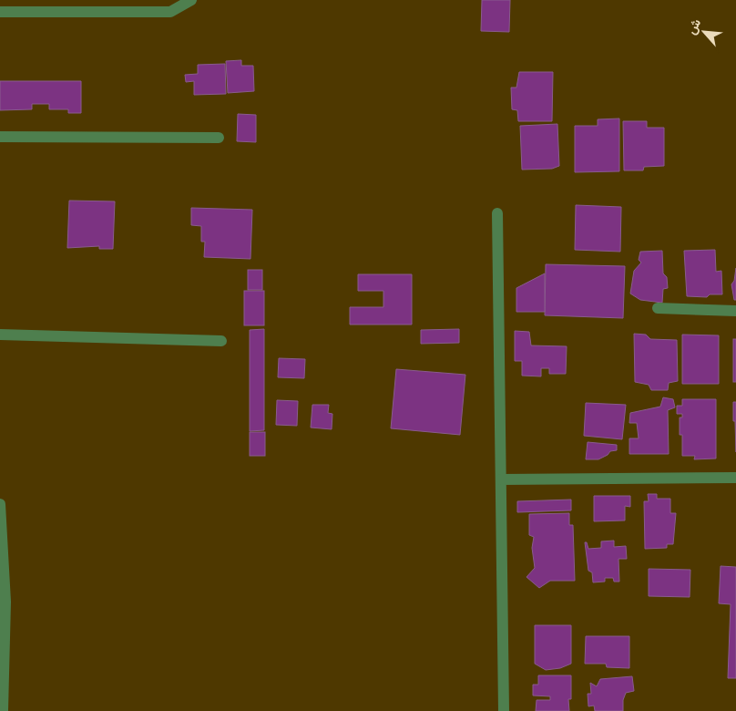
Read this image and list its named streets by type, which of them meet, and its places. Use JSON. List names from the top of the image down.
{
  "north": "top left"
}
